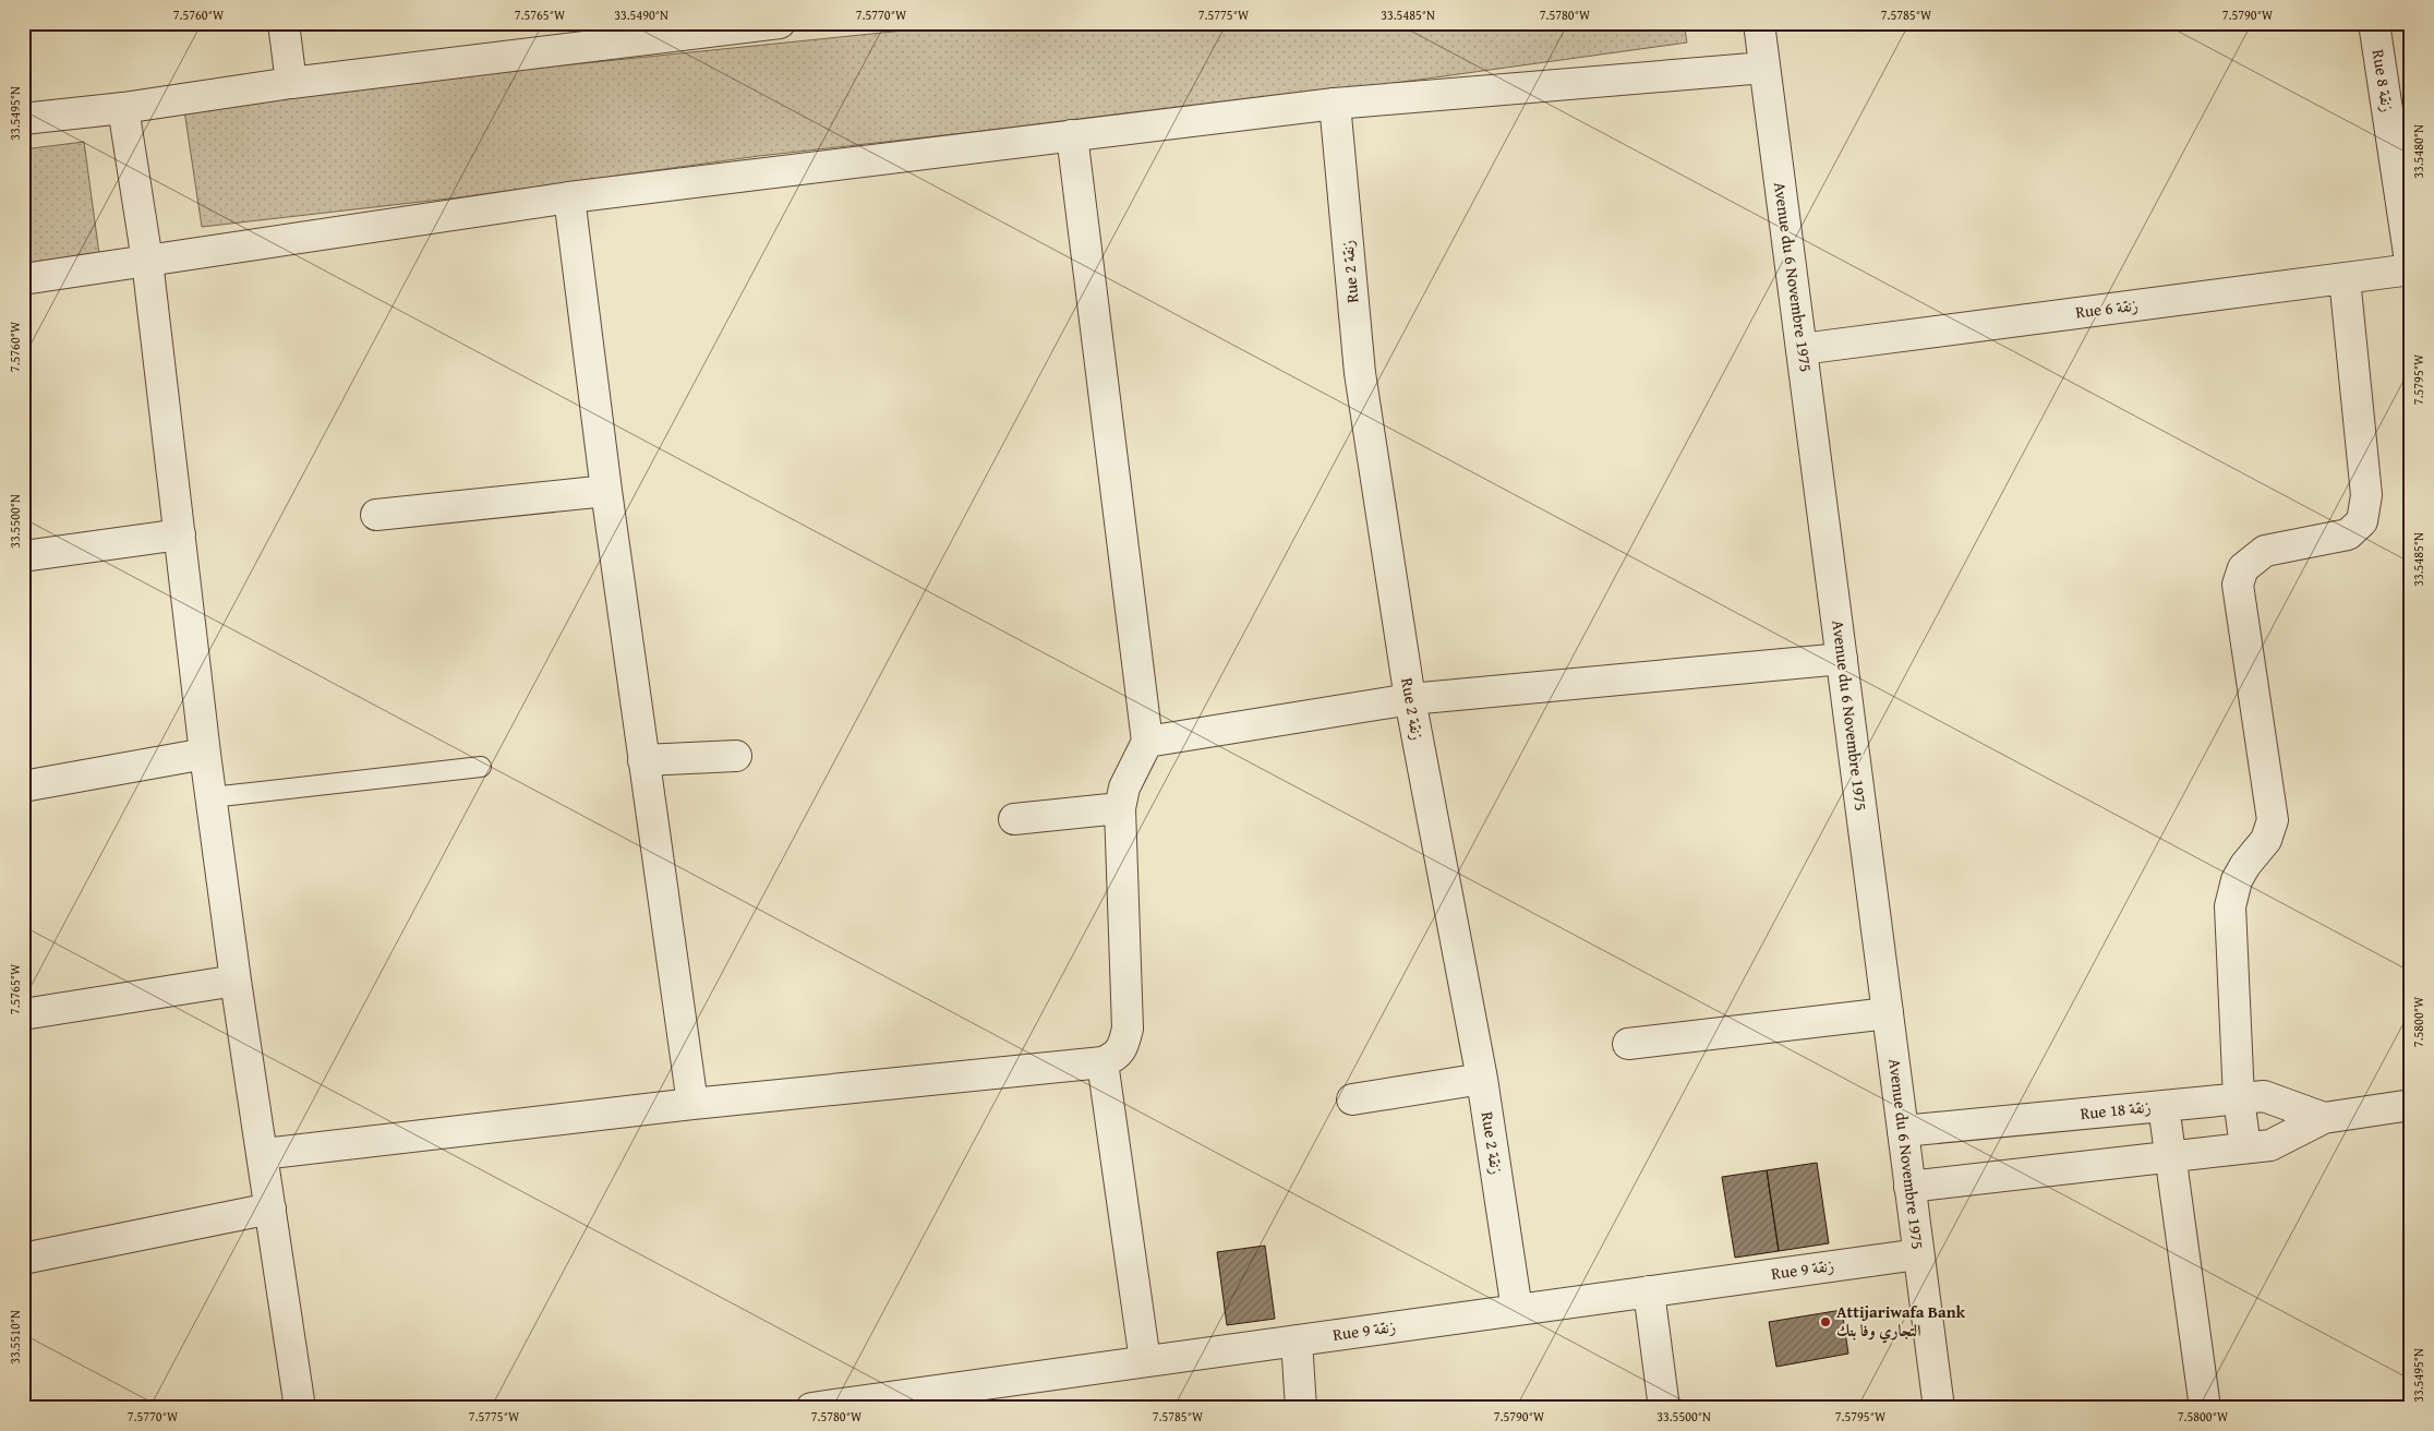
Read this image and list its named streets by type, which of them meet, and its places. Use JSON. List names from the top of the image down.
{
  "streets": {
    "street": [
      "Rue 8 زنقة",
      "Rue 2 زنقة",
      "Avenue du 6 Novembre 1975",
      "Rue 6 زنقة",
      "Rue 18 زنقة",
      "Rue 9 زنقة"
    ]
  },
  "crossings": [
    ["Rue 8 زنقة", "Rue 6 زنقة"],
    ["Rue 2 زنقة", "Rue 9 زنقة"],
    ["Avenue du 6 Novembre 1975", "Rue 6 زنقة"],
    ["Avenue du 6 Novembre 1975", "Rue 18 زنقة"],
    ["Avenue du 6 Novembre 1975", "Rue 9 زنقة"]
  ],
  "places": ["Attijariwafa Bank التجاري وفا بنك"],
  "coordinates": [
    "7.5760°W",
    "7.5765°W",
    "33.5490°N",
    "7.5770°W",
    "7.5775°W",
    "33.5485°N",
    "7.5780°W",
    "7.5785°W",
    "7.5790°W",
    "33.5495°N",
    "33.5480°N",
    "7.5795°W",
    "33.5500°N",
    "7.5800°W",
    "33.5510°N"
  ]
}
